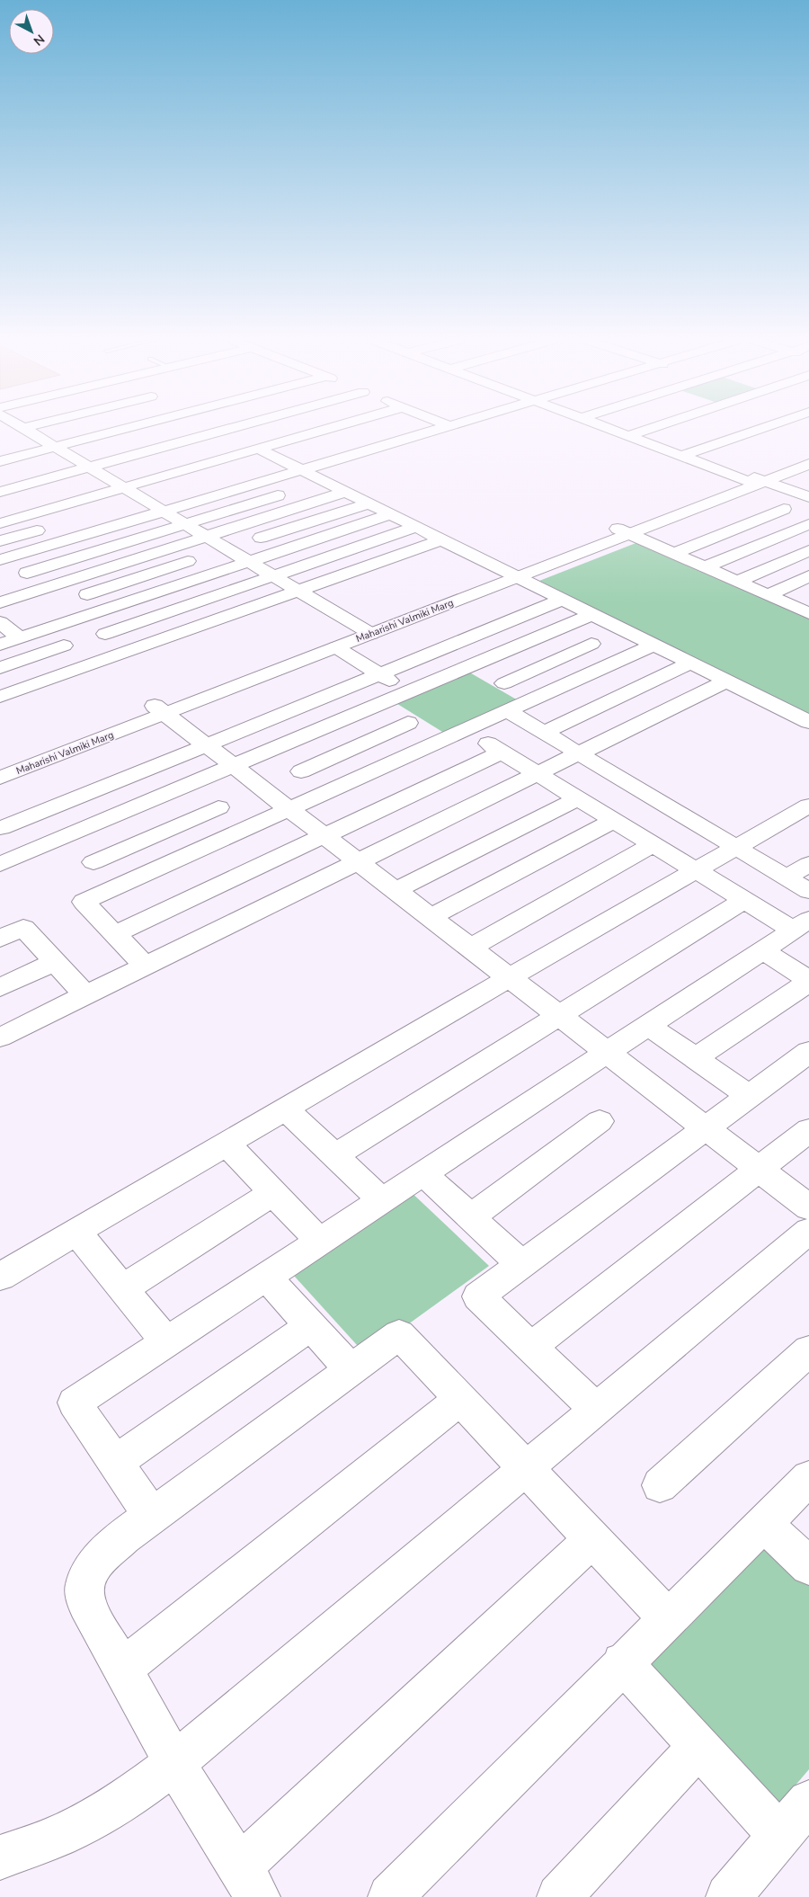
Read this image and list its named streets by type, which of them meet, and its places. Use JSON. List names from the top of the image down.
{
  "streets": {
    "street": ["Maharishi Valmiki Marg"]
  },
  "north": "bottom right"
}
